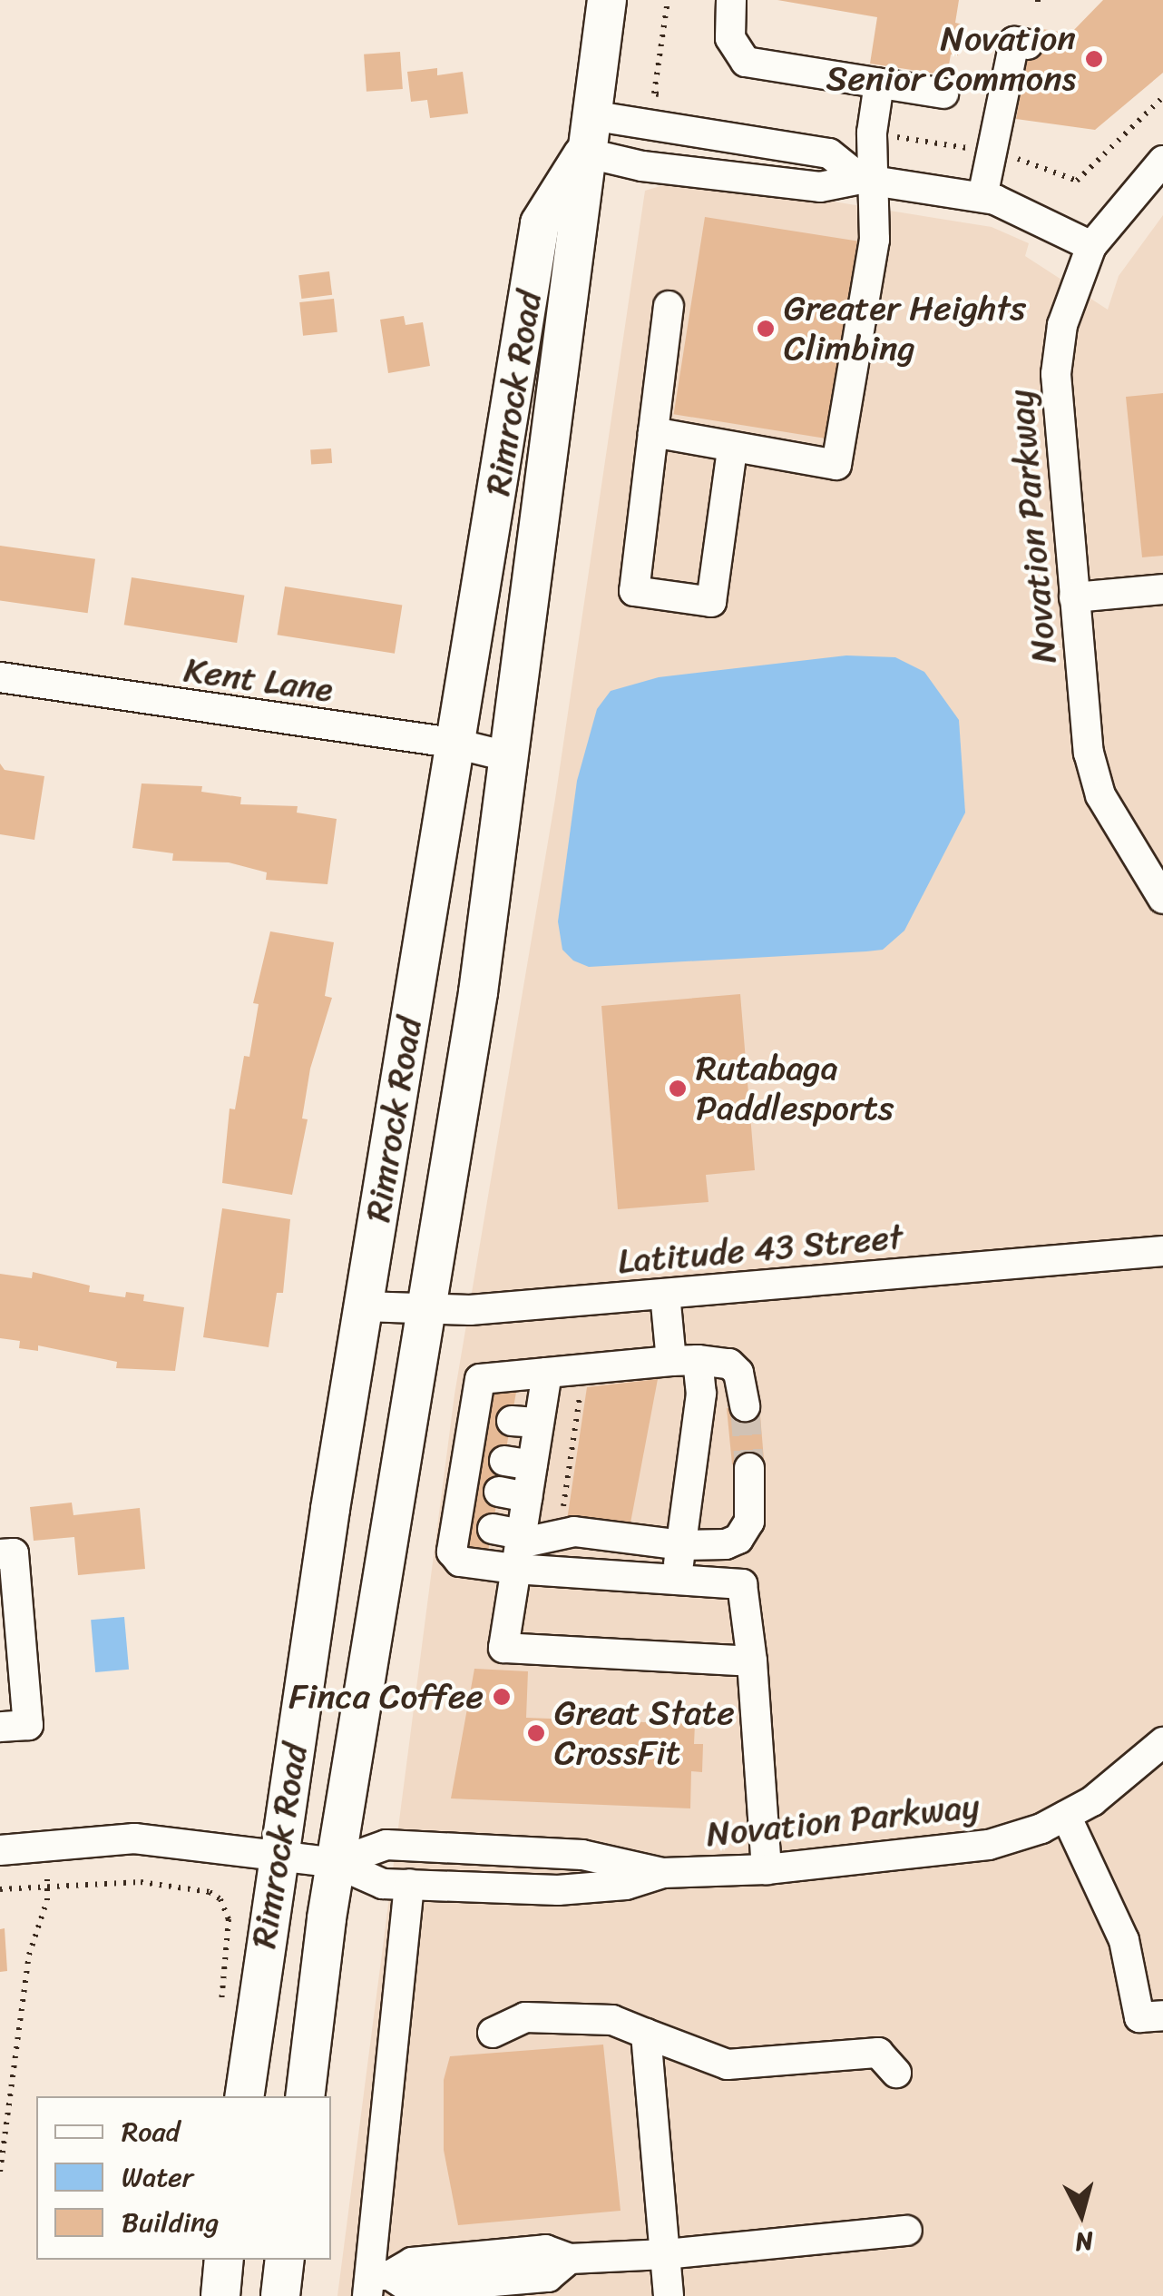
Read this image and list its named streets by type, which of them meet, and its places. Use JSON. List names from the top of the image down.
{
  "streets": {
    "main road": ["Rimrock Road"],
    "street": ["Novation Parkway", "Kent Lane", "Latitude 43 Street"]
  },
  "crossings": [
    ["Rimrock Road", "Novation Parkway"],
    ["Rimrock Road", "Kent Lane"],
    ["Rimrock Road", "Latitude 43 Street"]
  ],
  "places": [
    "Novation Senior Commons",
    "Greater Heights Climbing",
    "Rutabaga Paddlesports",
    "Finca Coffee",
    "Great State CrossFit"
  ],
  "legend": ["Road", "Water", "Building"],
  "north": "bottom"
}
